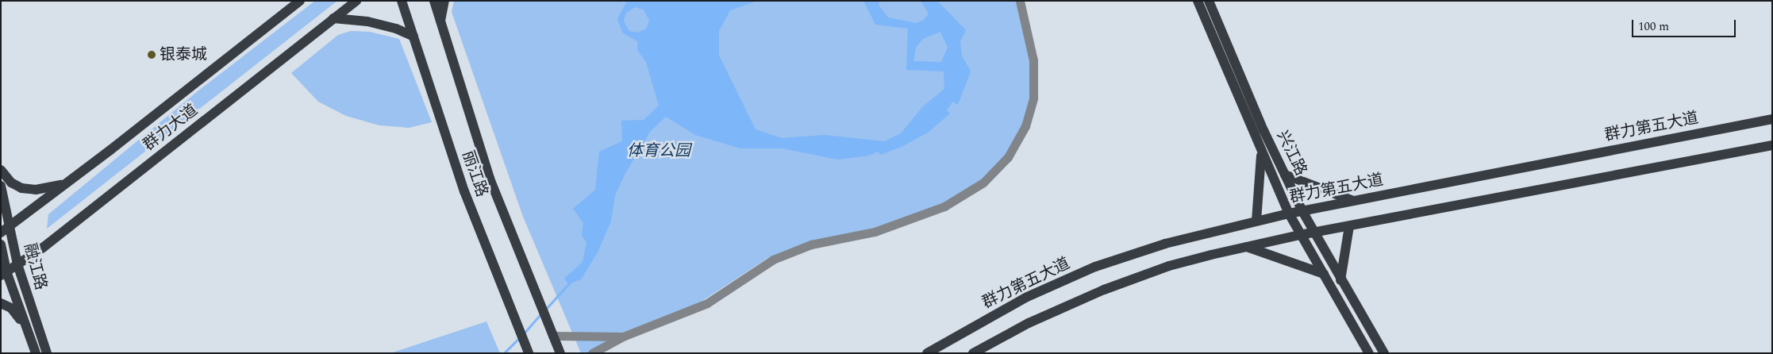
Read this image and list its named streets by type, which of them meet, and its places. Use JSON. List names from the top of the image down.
{
  "streets": {
    "main road": [
      "群力第五大道",
      "群力大道",
      "兴江路",
      "丽江路",
      "融江路"
    ]
  },
  "crossings": [
    ["群力第五大道", "兴江路"],
    ["群力大道", "融江路"]
  ],
  "parks": ["体育公园"],
  "places": ["银泰城"],
  "scale_bar": "100 m"
}
